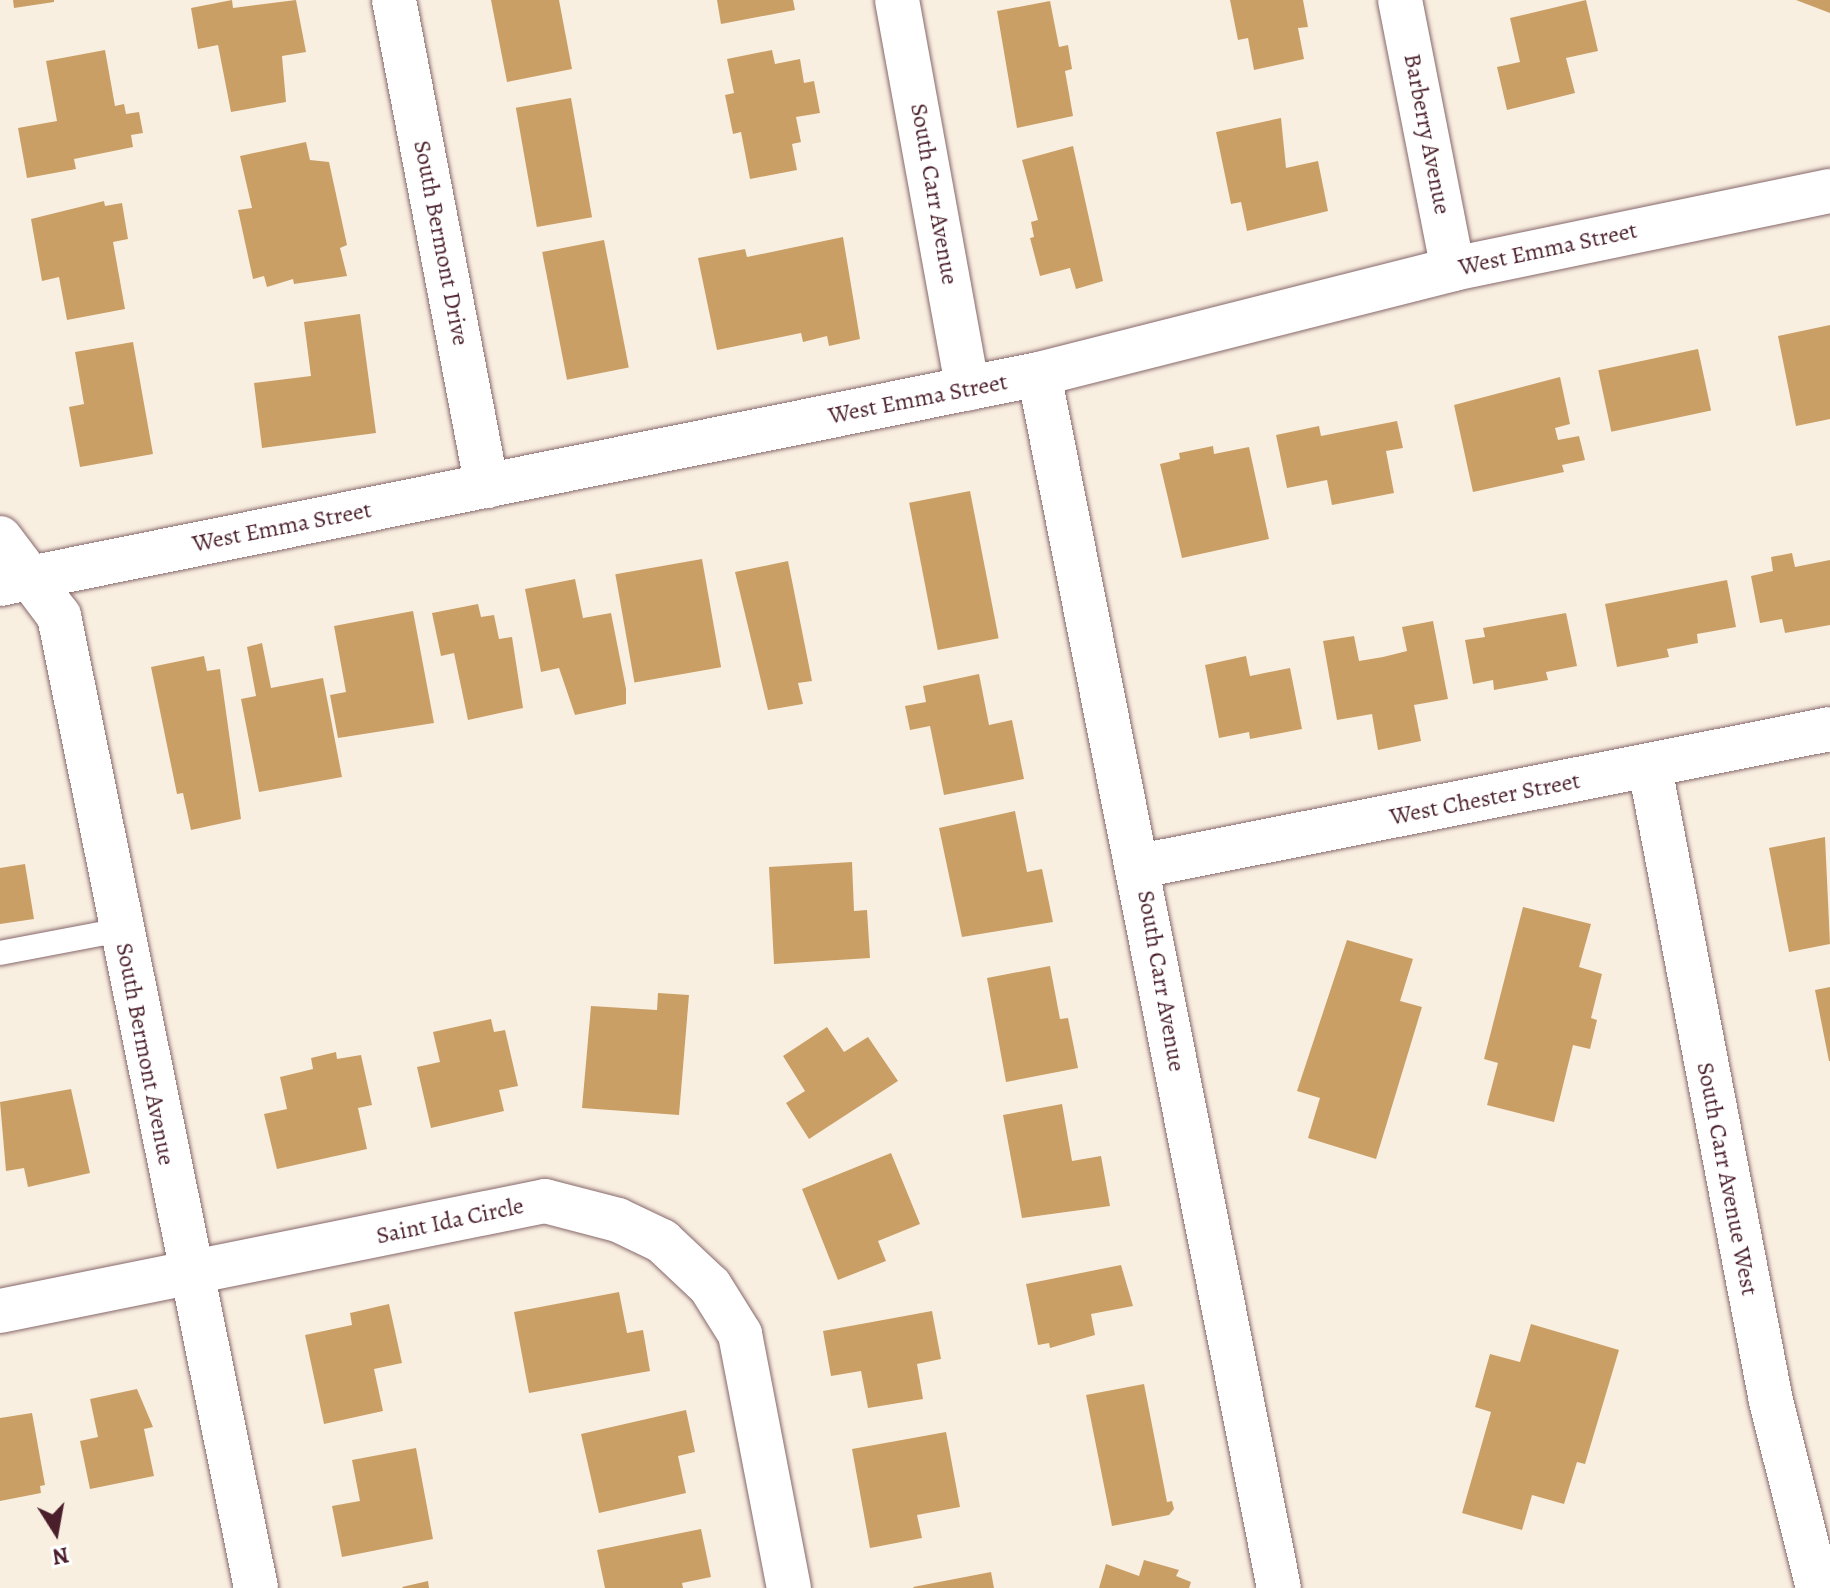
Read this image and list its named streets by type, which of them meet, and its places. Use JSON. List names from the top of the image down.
{
  "streets": {
    "street": [
      "Barberry Avenue",
      "South Carr Avenue",
      "South Bermont Drive",
      "West Emma Street",
      "West Chester Street",
      "South Bermont Avenue",
      "South Carr Avenue West",
      "Saint Ida Circle"
    ]
  },
  "crossings": [
    ["Barberry Avenue", "West Emma Street"],
    ["South Carr Avenue", "West Emma Street"],
    ["South Carr Avenue", "West Chester Street"],
    ["South Bermont Drive", "West Emma Street"],
    ["West Emma Street", "South Bermont Avenue"],
    ["West Chester Street", "South Carr Avenue West"],
    ["South Bermont Avenue", "Saint Ida Circle"]
  ],
  "north": "bottom"
}
